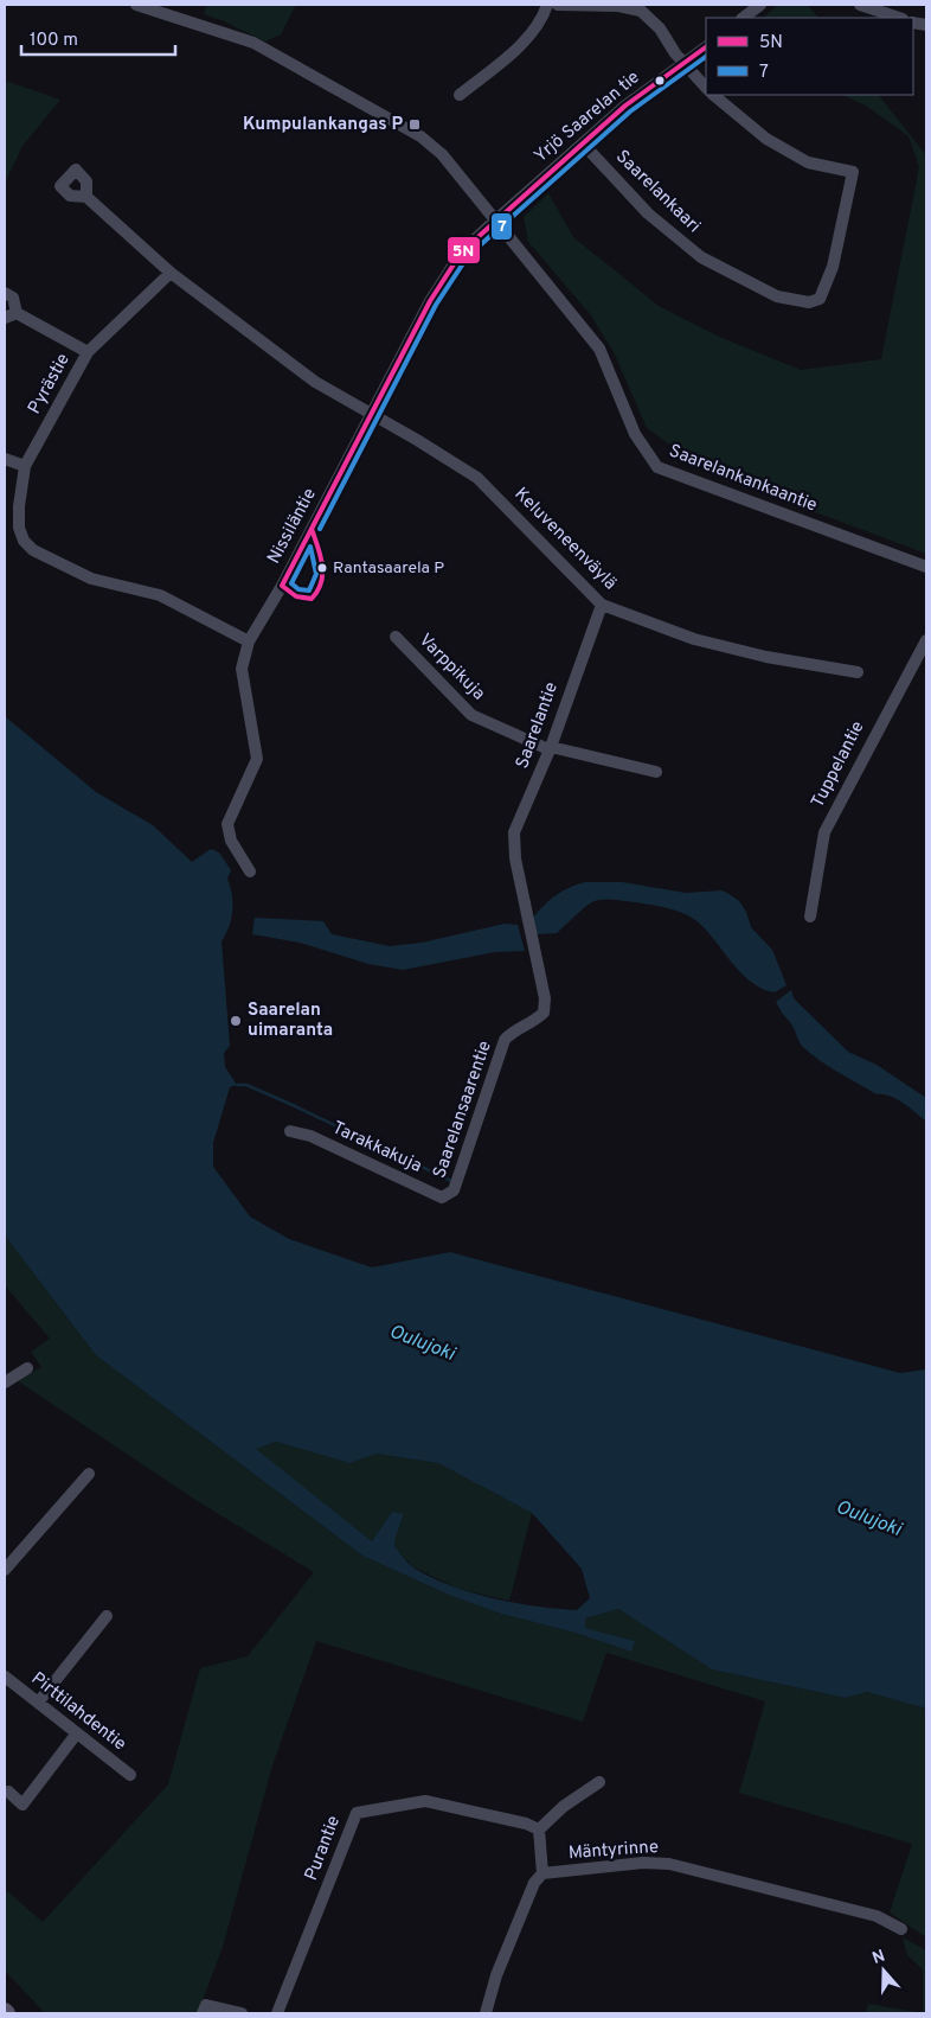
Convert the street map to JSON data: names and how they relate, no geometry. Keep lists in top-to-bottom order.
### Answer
{
  "streets": {
    "street": [
      "Yrjö Saarelan tie",
      "Saarelankaari",
      "Pyrästie",
      "Saarelankankaantie",
      "Nissiläntie",
      "Keluveneenväylä",
      "Varppikuja",
      "Saarelantie",
      "Tuppelantie",
      "Saarelansaarentie",
      "Tarakkakuja",
      "Pirttilahdentie",
      "Purantie",
      "Mäntyrinne"
    ]
  },
  "crossings": [
    ["Yrjö Saarelan tie", "Saarelankaari"],
    ["Yrjö Saarelan tie", "Saarelankankaantie"],
    ["Yrjö Saarelan tie", "Nissiläntie"],
    ["Pyrästie", "Nissiläntie"],
    ["Saarelankankaantie", "Nissiläntie"],
    ["Nissiläntie", "Keluveneenväylä"],
    ["Keluveneenväylä", "Saarelantie"],
    ["Varppikuja", "Saarelantie"],
    ["Saarelantie", "Saarelansaarentie"],
    ["Saarelansaarentie", "Tarakkakuja"]
  ],
  "water": ["Oulujoki"],
  "places": {
    "transit": ["Kumpulankangas P"],
    "other": ["Rantasaarela P", "Saarelan uimaranta"]
  },
  "lines": ["transit line 5N", "transit line 7"],
  "legend": ["5N", "7"],
  "scale_bar": "100 m",
  "north": "top"
}
